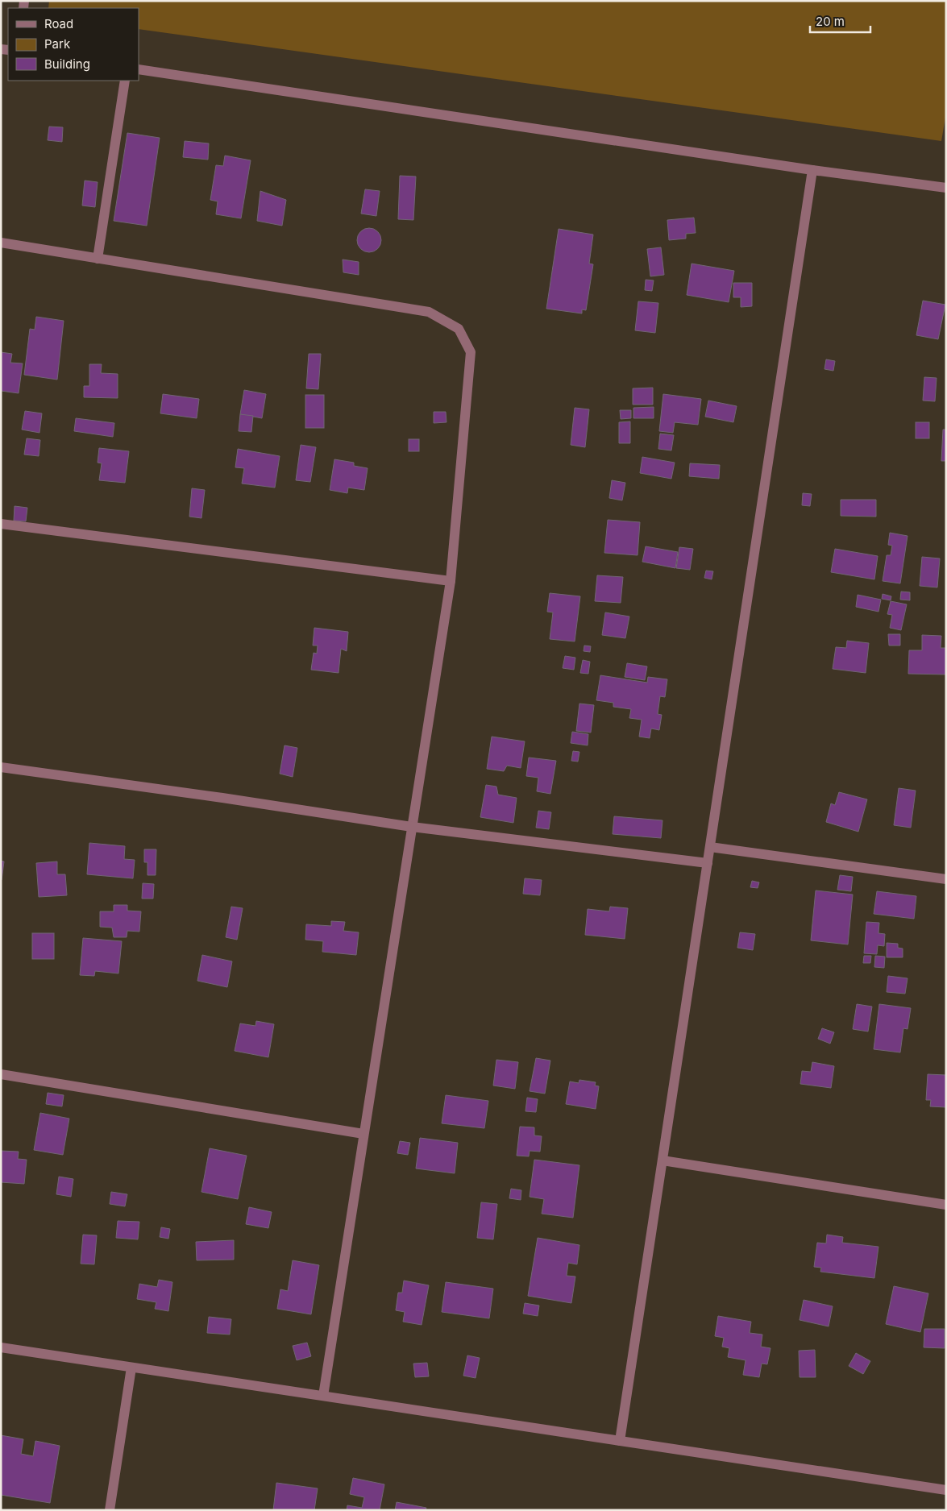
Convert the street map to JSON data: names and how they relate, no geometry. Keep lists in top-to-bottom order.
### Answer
{
  "legend": ["Road", "Park", "Building"],
  "scale_bar": "20 m"
}
